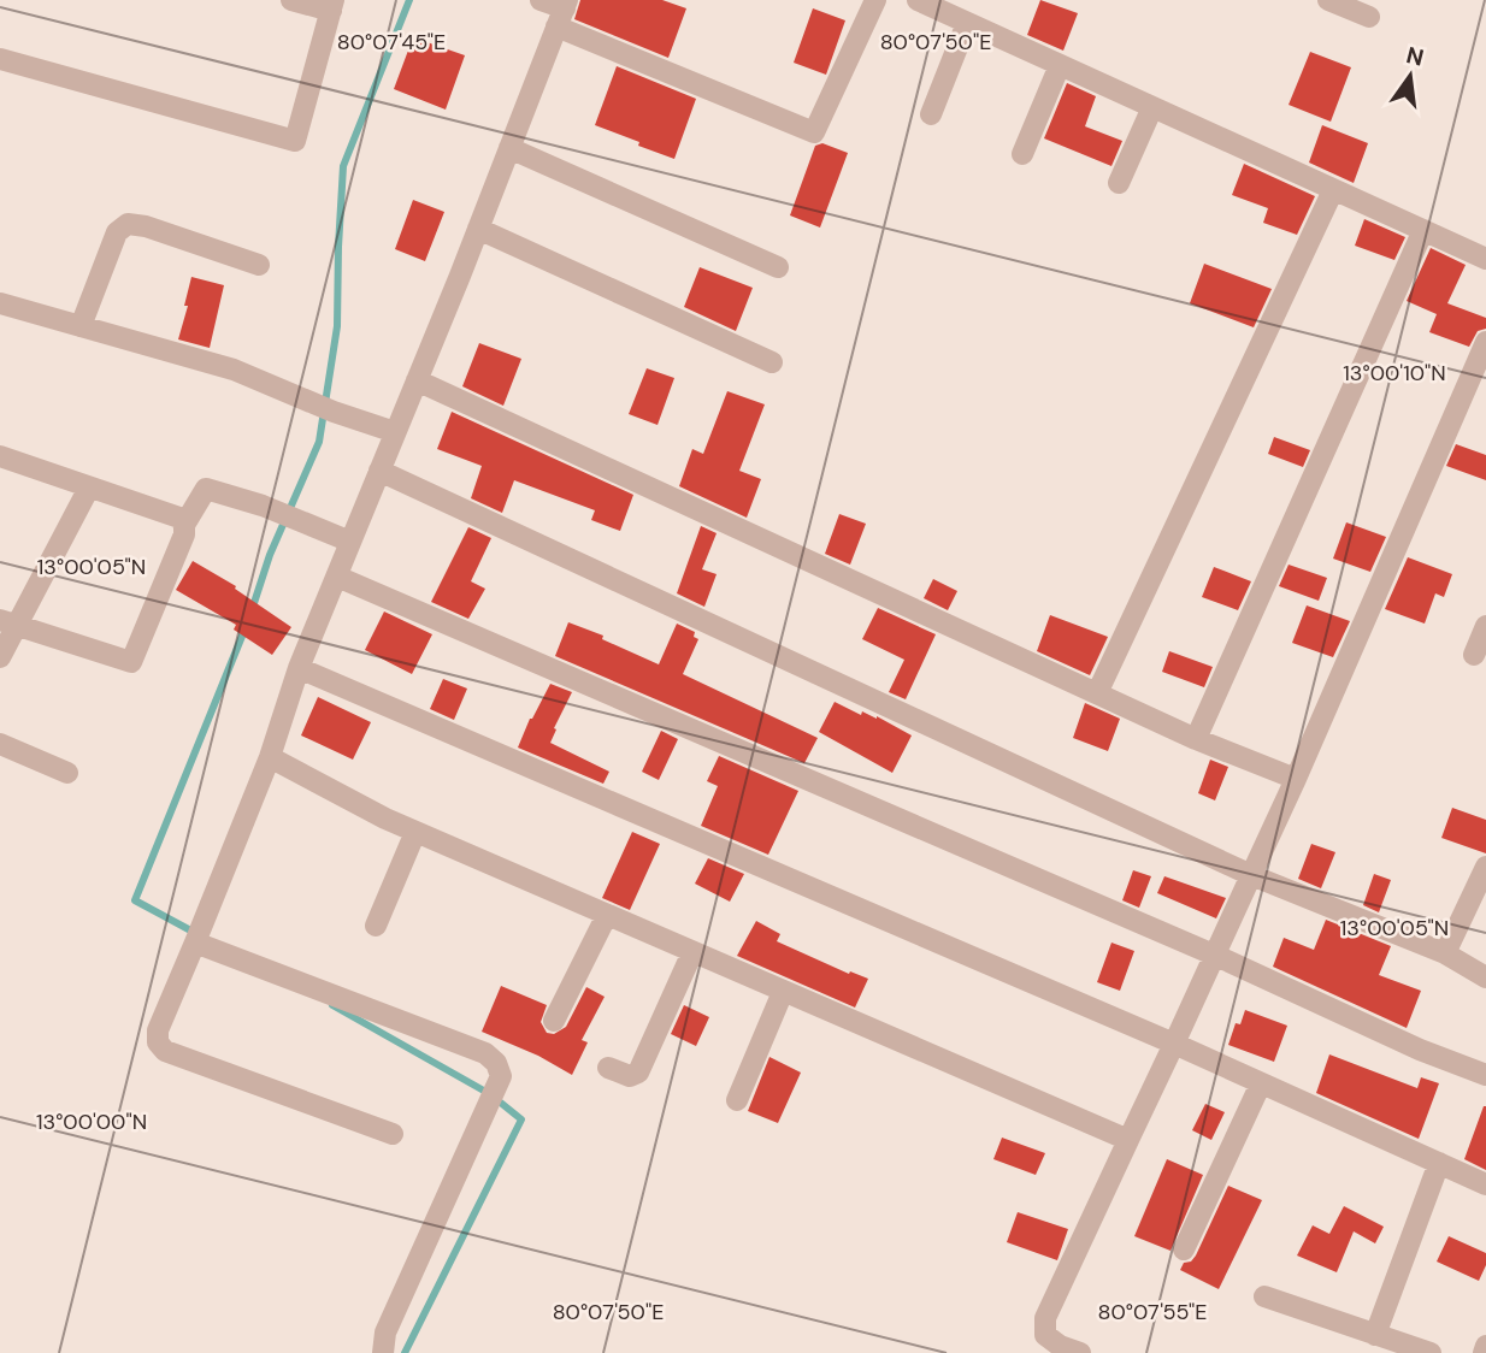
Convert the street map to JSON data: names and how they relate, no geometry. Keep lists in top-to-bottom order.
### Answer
{
  "north": "top",
  "coordinates": [
    "80°07'45\"E",
    "80°07'50\"E",
    "13°00'10\"N",
    "13°00'05\"N",
    "13°00'00\"N",
    "80°07'55\"E"
  ]
}
